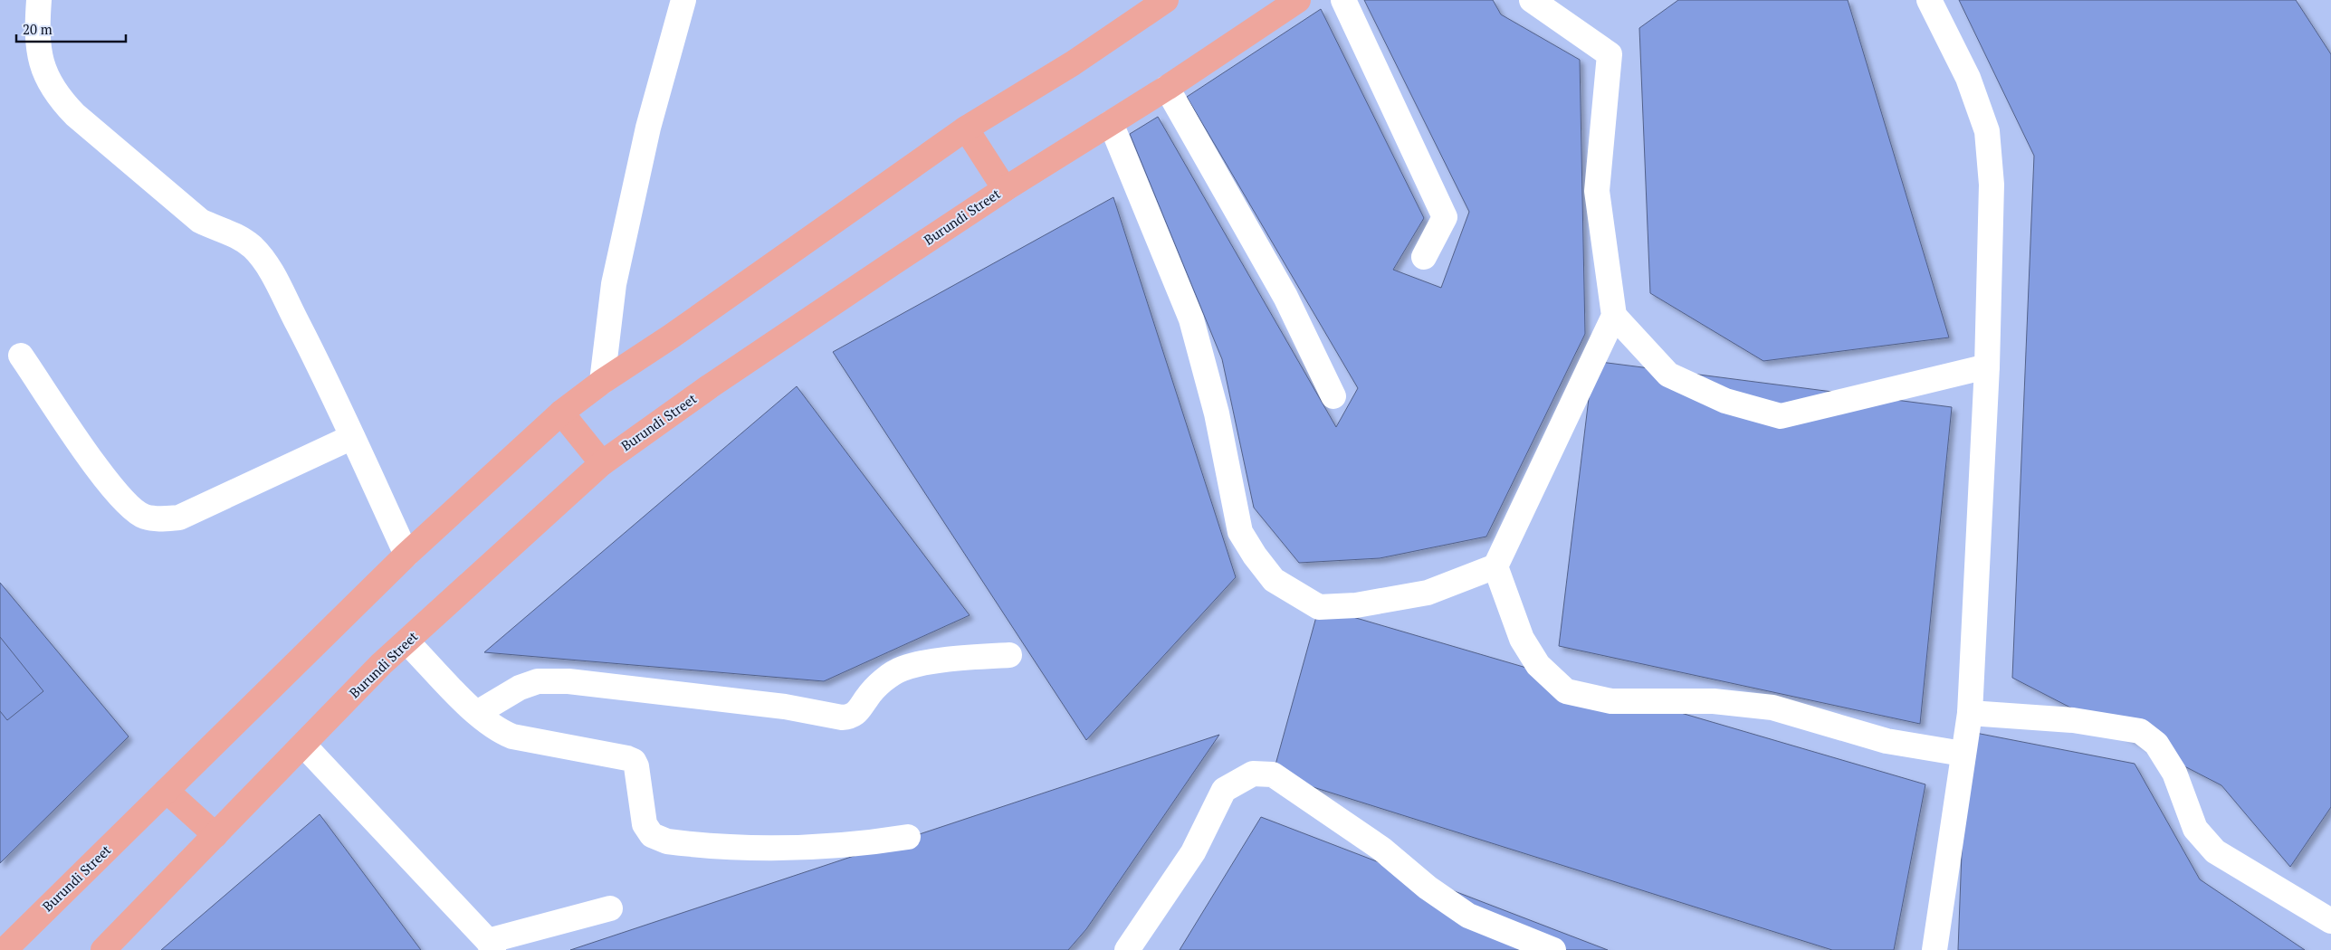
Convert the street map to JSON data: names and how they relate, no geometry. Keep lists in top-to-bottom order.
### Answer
{
  "streets": {
    "main road": ["Burundi Street"]
  },
  "scale_bar": "20 m"
}
